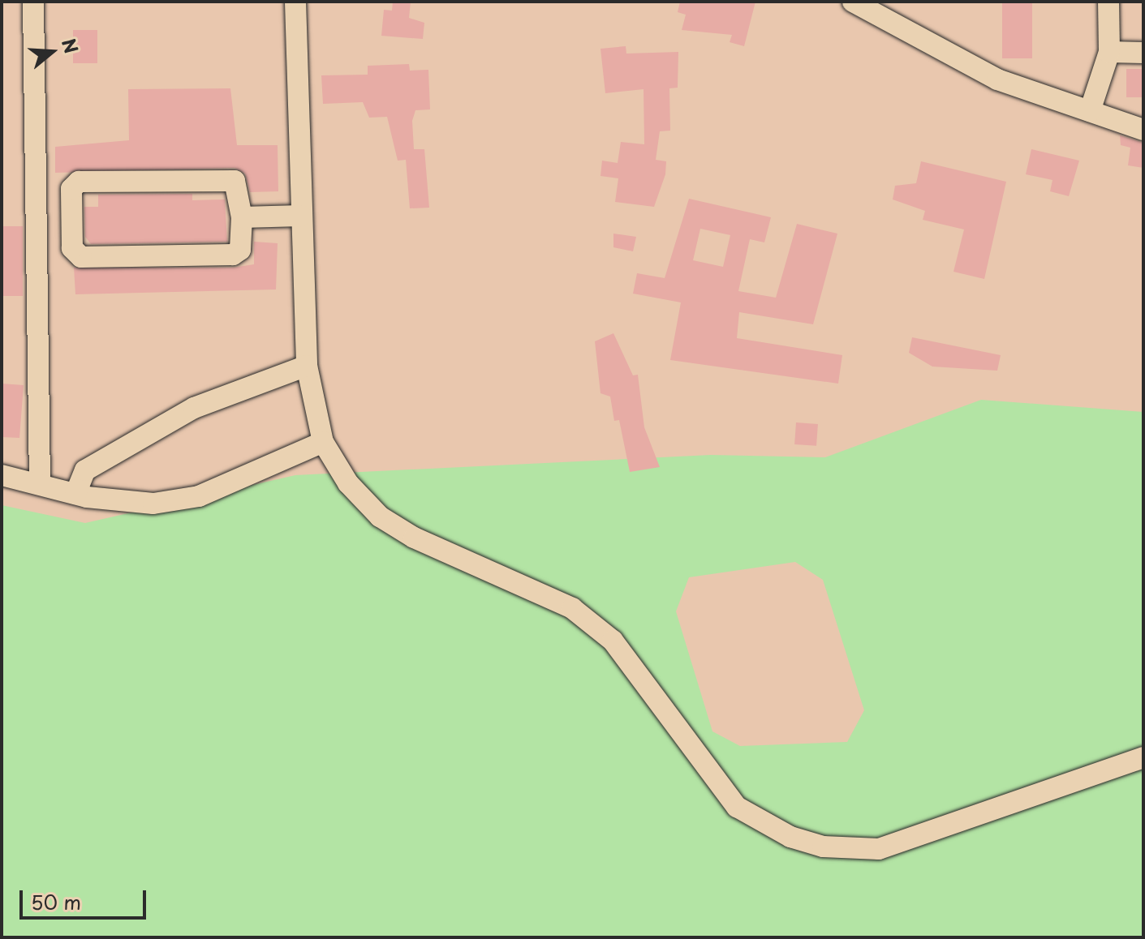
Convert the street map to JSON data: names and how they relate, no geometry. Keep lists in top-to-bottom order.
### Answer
{
  "scale_bar": "50 m",
  "north": "right"
}
